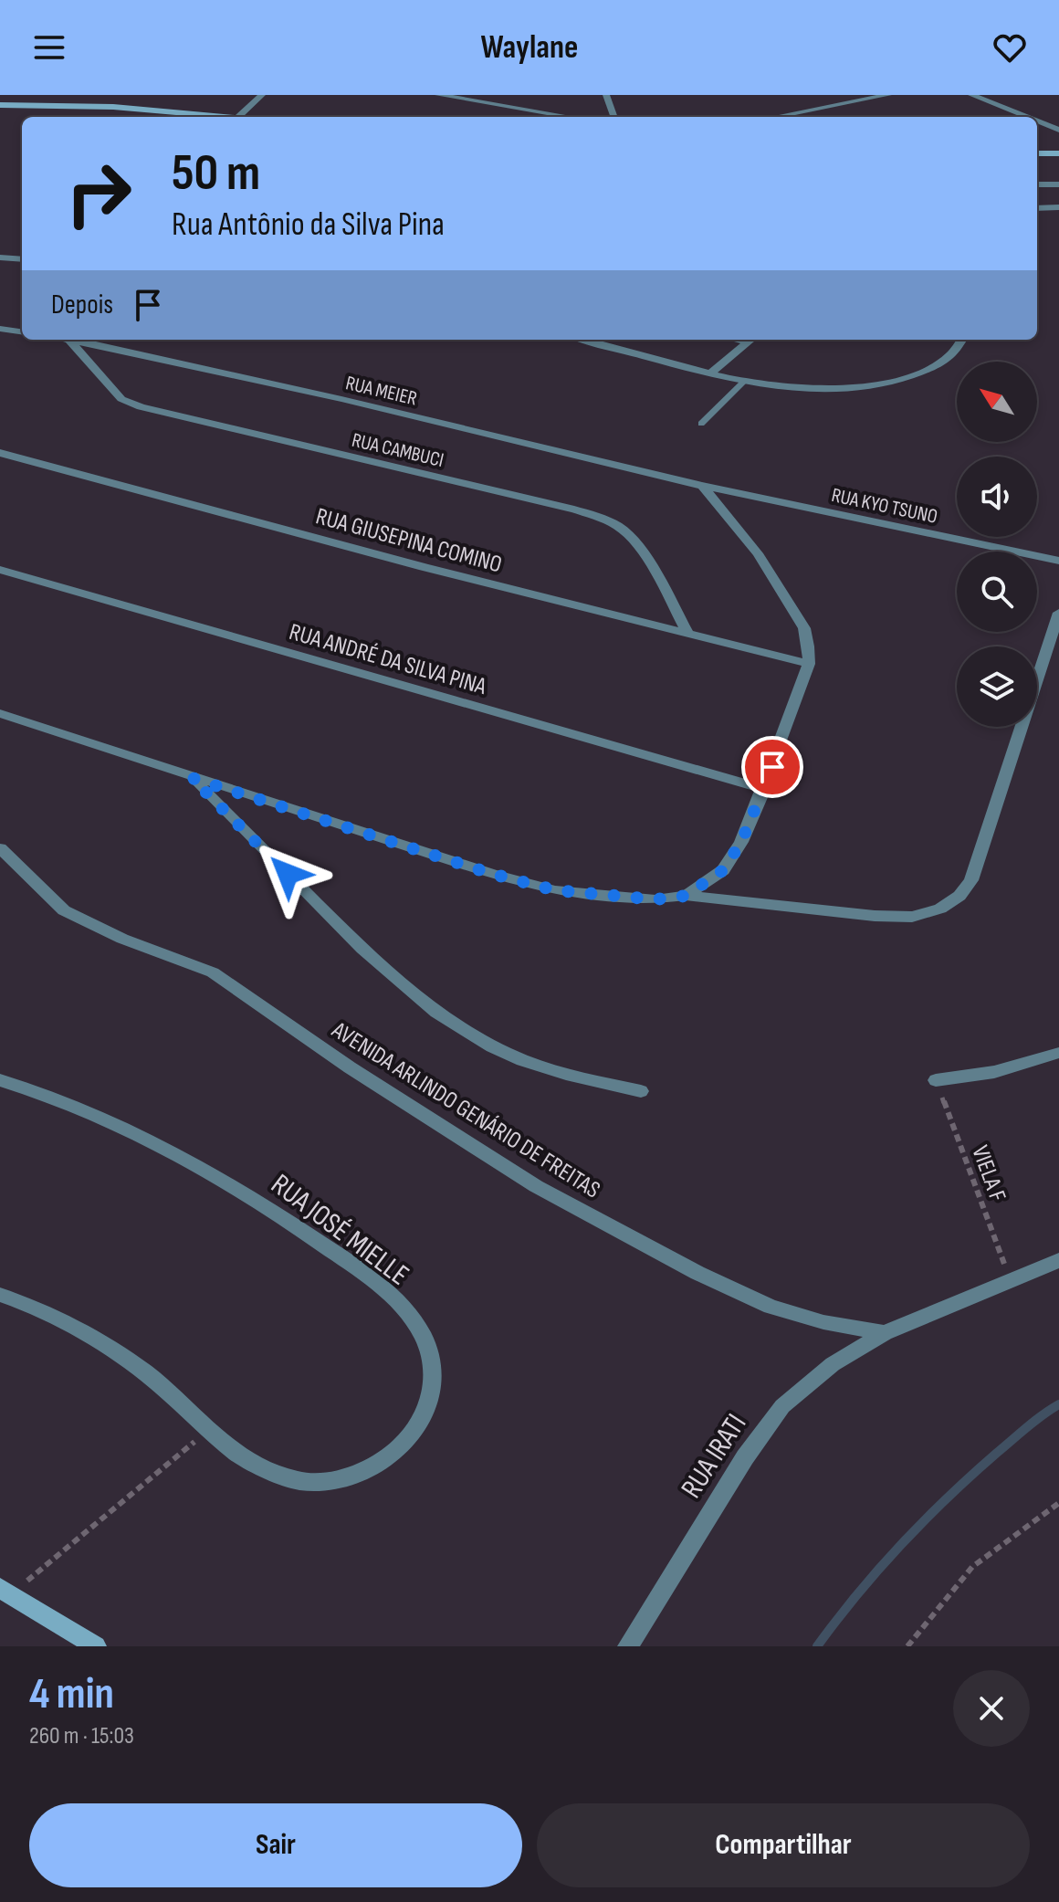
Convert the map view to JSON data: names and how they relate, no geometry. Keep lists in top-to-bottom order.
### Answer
{
  "streets": {
    "street": [
      "RUA MEIER",
      "RUA CAMBUCI",
      "RUA KYO TSUNO",
      "RUA GIUSEPINA COMINO",
      "RUA ANDRÉ DA SILVA PINA",
      "AVENIDA ARLINDO GENÁRIO DE FREITAS",
      "RUA JOSÉ MIELLE",
      "RUA IRATI"
    ],
    "path": ["VIELA F"]
  },
  "crossings": [
    ["RUA MEIER", "RUA KYO TSUNO"],
    ["RUA CAMBUCI", "RUA GIUSEPINA COMINO"],
    ["AVENIDA ARLINDO GENÁRIO DE FREITAS", "RUA IRATI"]
  ],
  "north": "top left",
  "page": {
    "header": "Waylane",
    "turn": ["50 m", "Rua Antônio da Silva Pina"],
    "then": "Depois",
    "heading": ["4 min", "260 m · 15:03"],
    "buttons": ["Sair", "Compartilhar"]
  }
}
